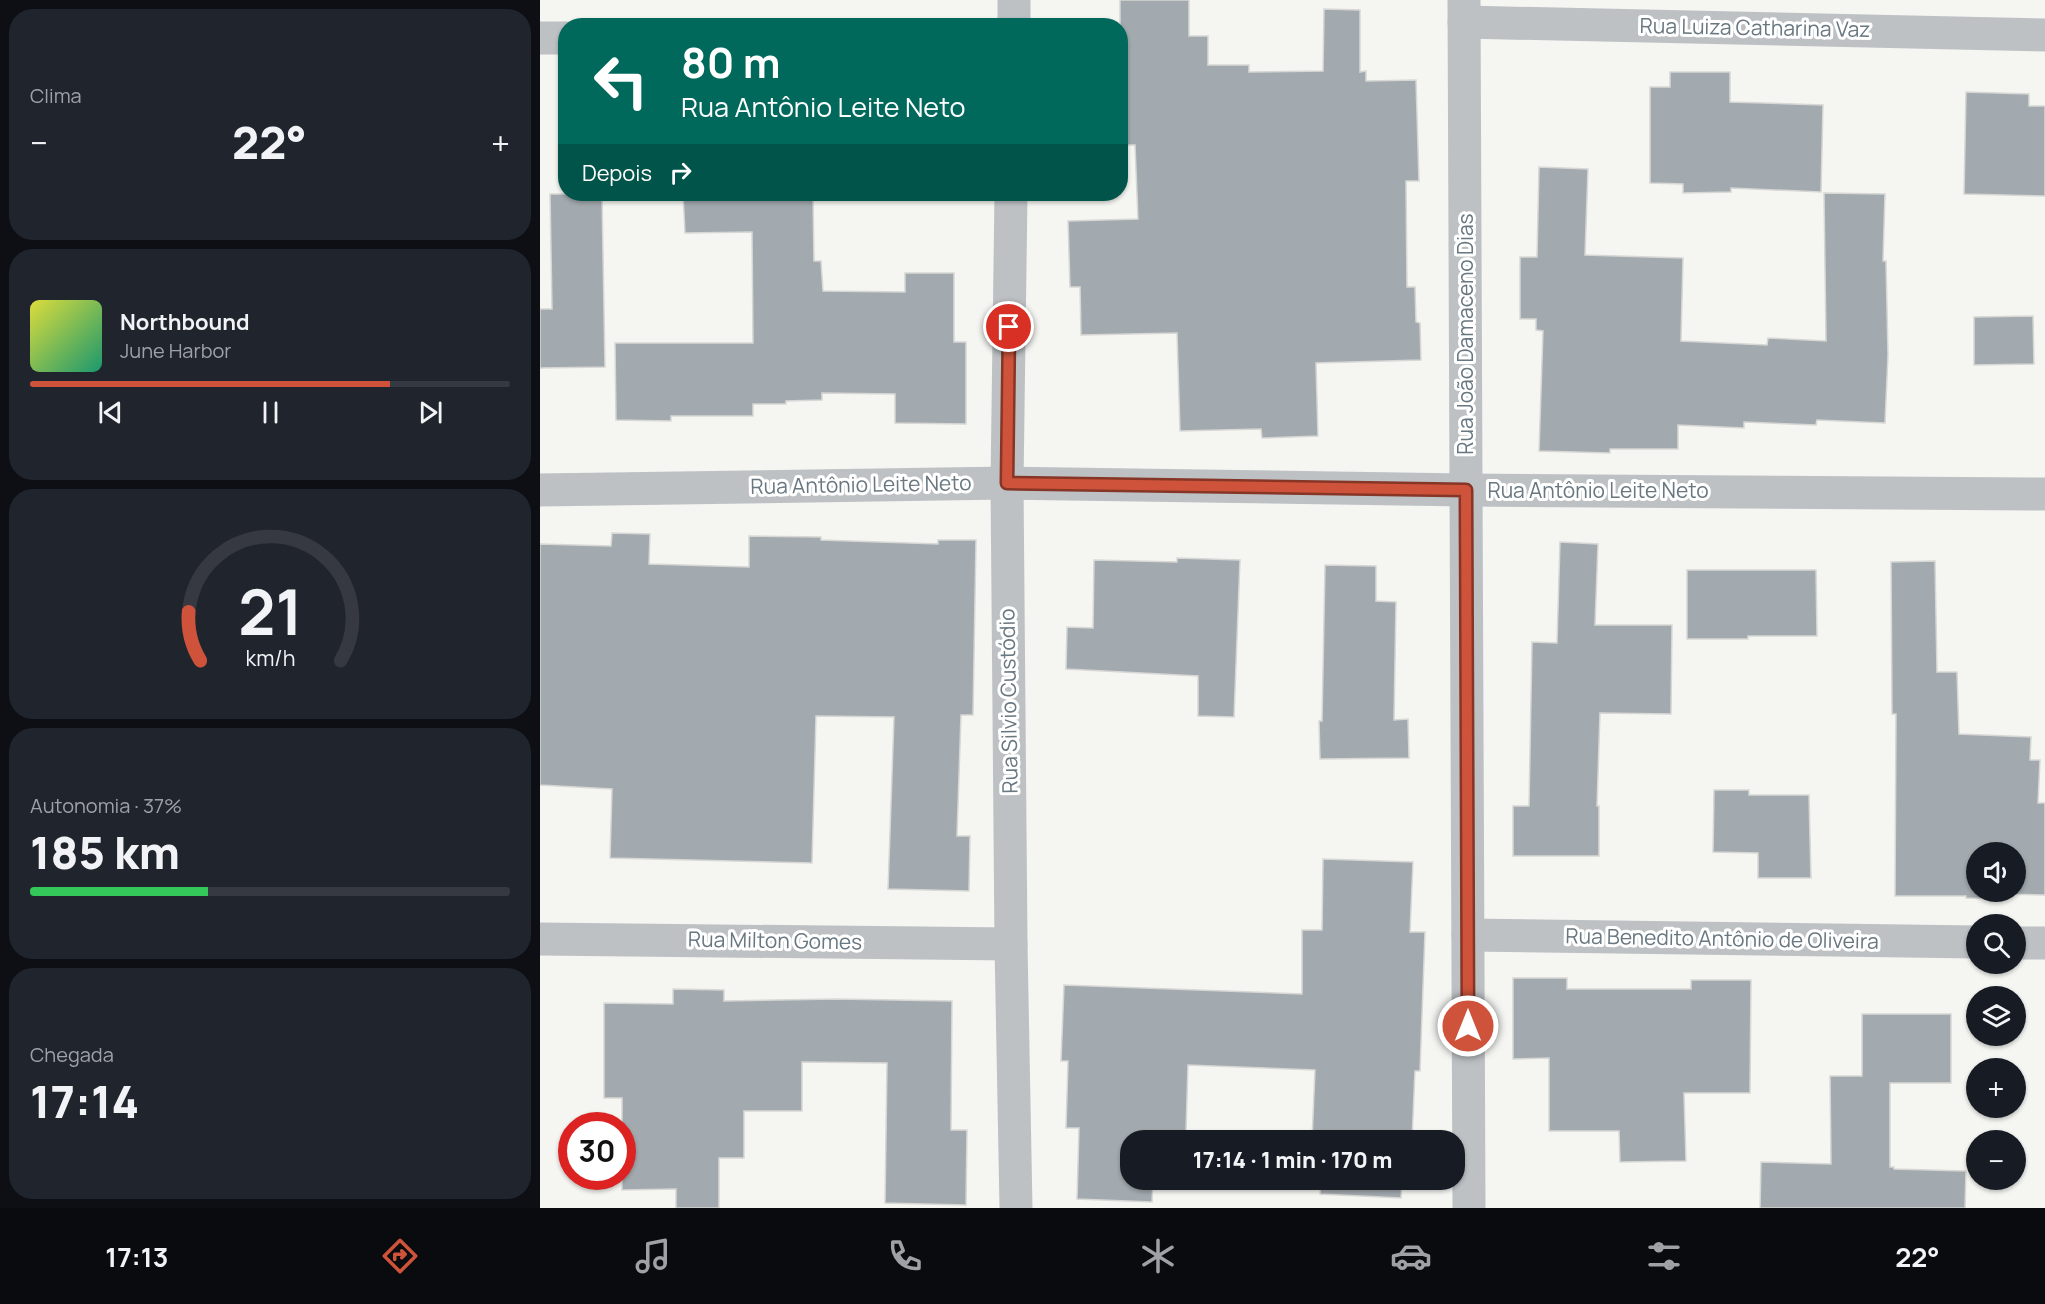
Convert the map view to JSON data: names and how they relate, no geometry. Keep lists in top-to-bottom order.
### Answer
{
  "streets": {
    "street": [
      "Rua Luiza Catharina Vaz",
      "Rua João Damaceno Dias",
      "Rua Antônio Leite Neto",
      "Rua Silvio Custódio",
      "Rua Benedito Antônio de Oliveira",
      "Rua Milton Gomes"
    ]
  },
  "crossings": [
    ["Rua Luiza Catharina Vaz", "Rua João Damaceno Dias"],
    ["Rua João Damaceno Dias", "Rua Antônio Leite Neto"],
    ["Rua João Damaceno Dias", "Rua Benedito Antônio de Oliveira"],
    ["Rua Antônio Leite Neto", "Rua Silvio Custódio"],
    ["Rua Silvio Custódio", "Rua Milton Gomes"]
  ],
  "page": {
    "tile": [
      "Clima",
      ["Autonomia · 37%", "185 km"],
      ["Chegada", "17:14"]
    ],
    "turn": ["80 m", "Rua Antônio Leite Neto"],
    "heat": ["−", "22°", "+"],
    "then": "Depois",
    "song": ["Northbound", "June Harbor"],
    "map_buttons": ["+", "−"],
    "limit": "30",
    "trip": "17:14 · 1 min · 170 m",
    "tabs": ["17:13", "22°"],
    "gauge": ["21", "km/h"]
  }
}
